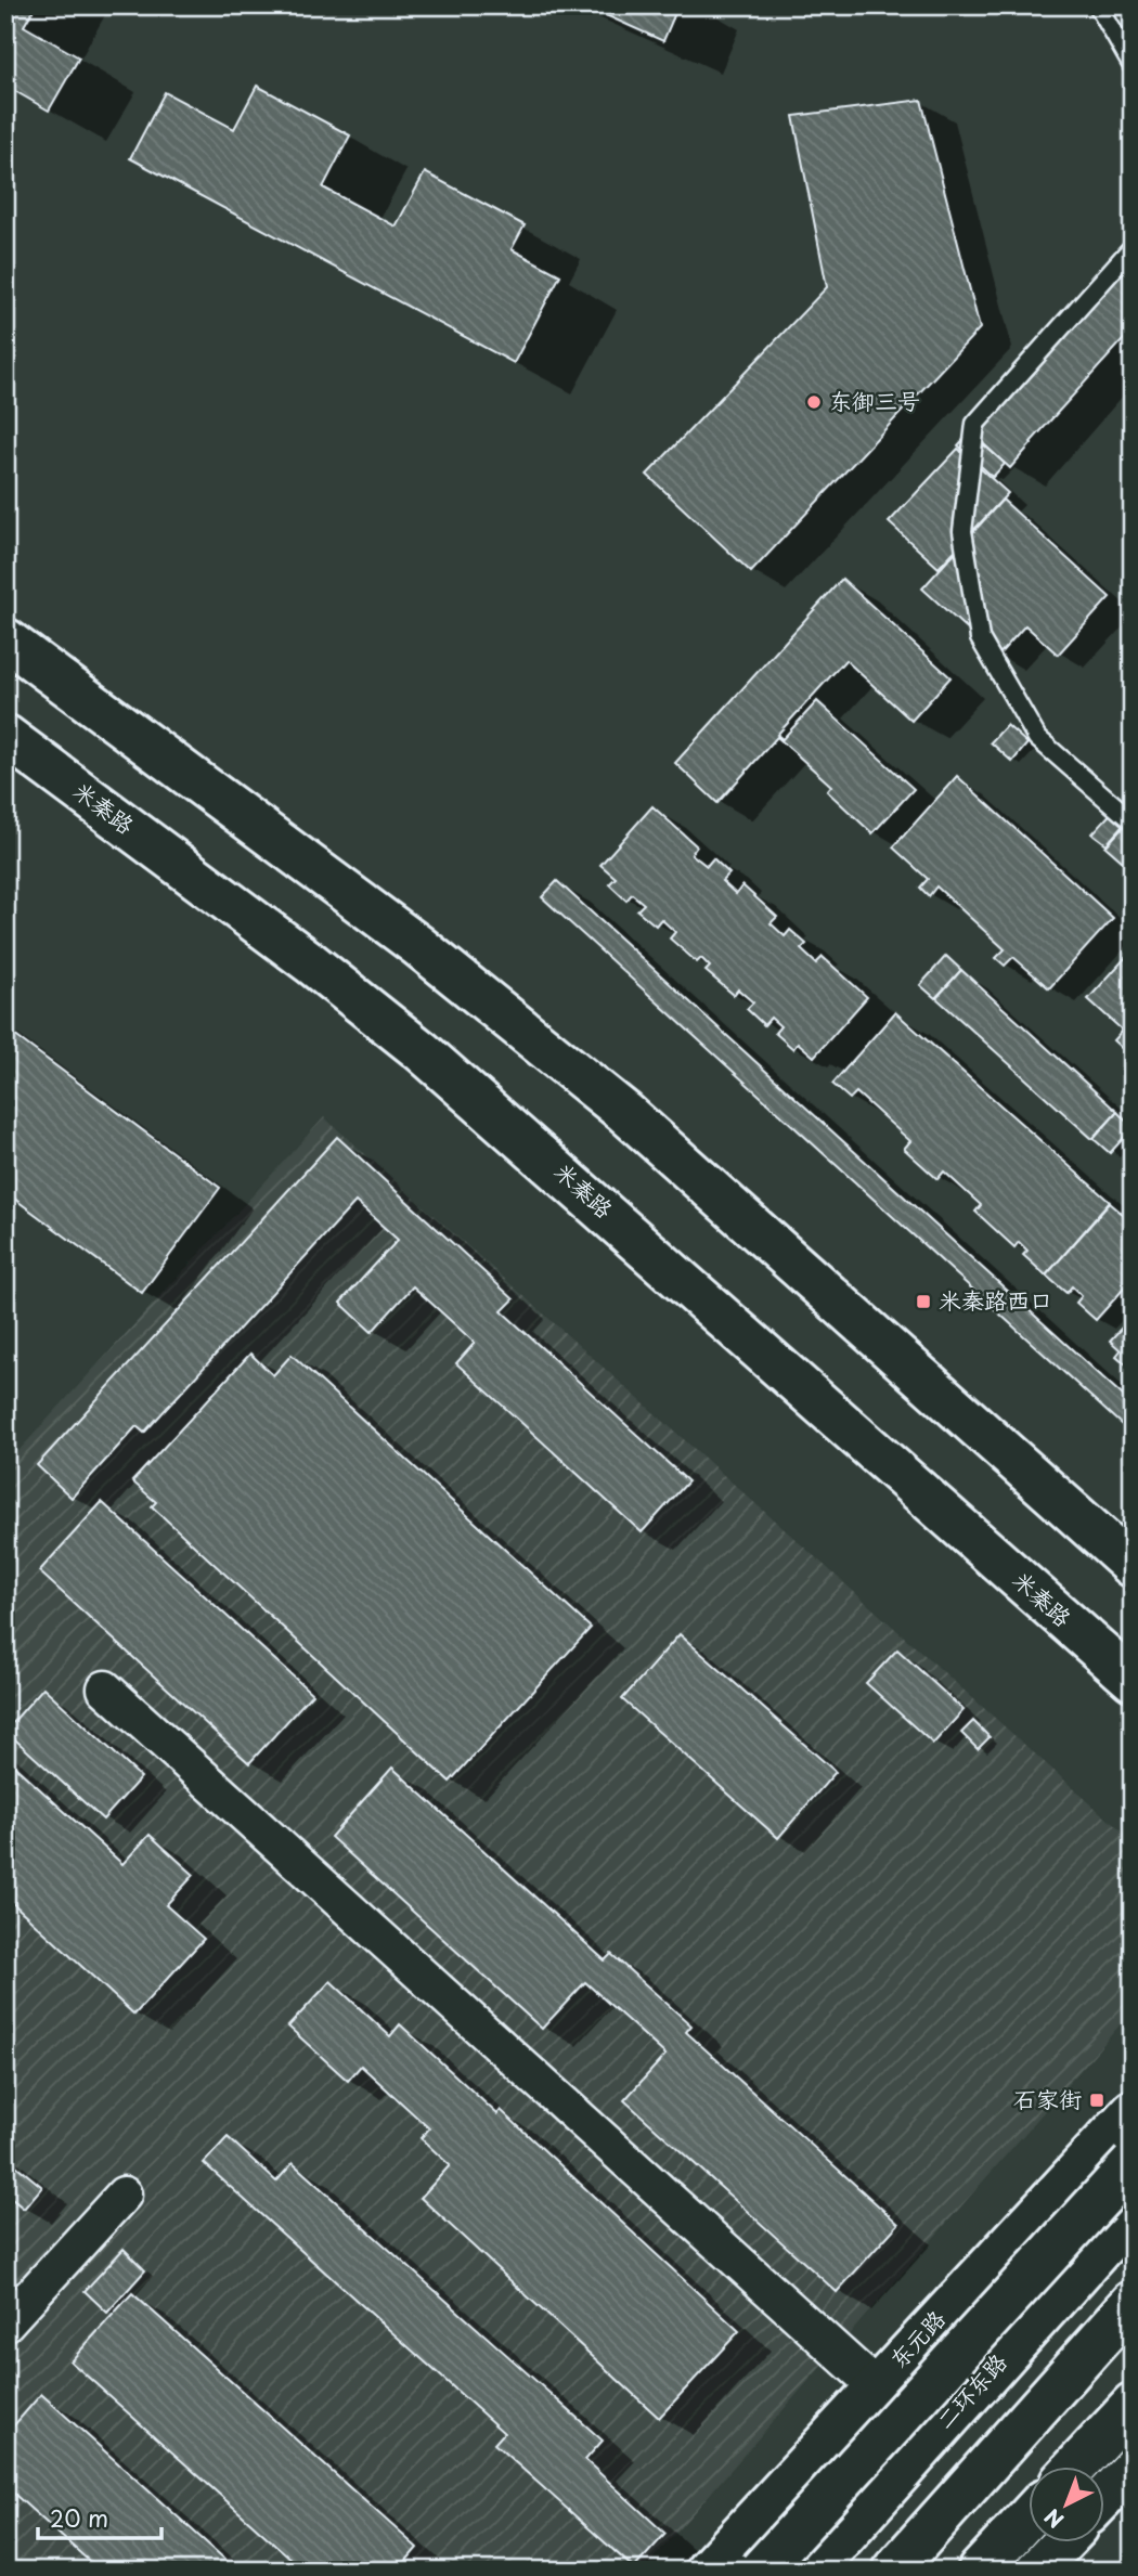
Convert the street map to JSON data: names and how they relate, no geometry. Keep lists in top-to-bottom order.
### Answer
{
  "streets": {
    "main road": ["米秦路", "东元路", "二环东路"]
  },
  "places": {
    "other": ["东御三号"],
    "transit": ["米秦路西口", "石家街"]
  },
  "scale_bar": "20 m",
  "north": "bottom left"
}
